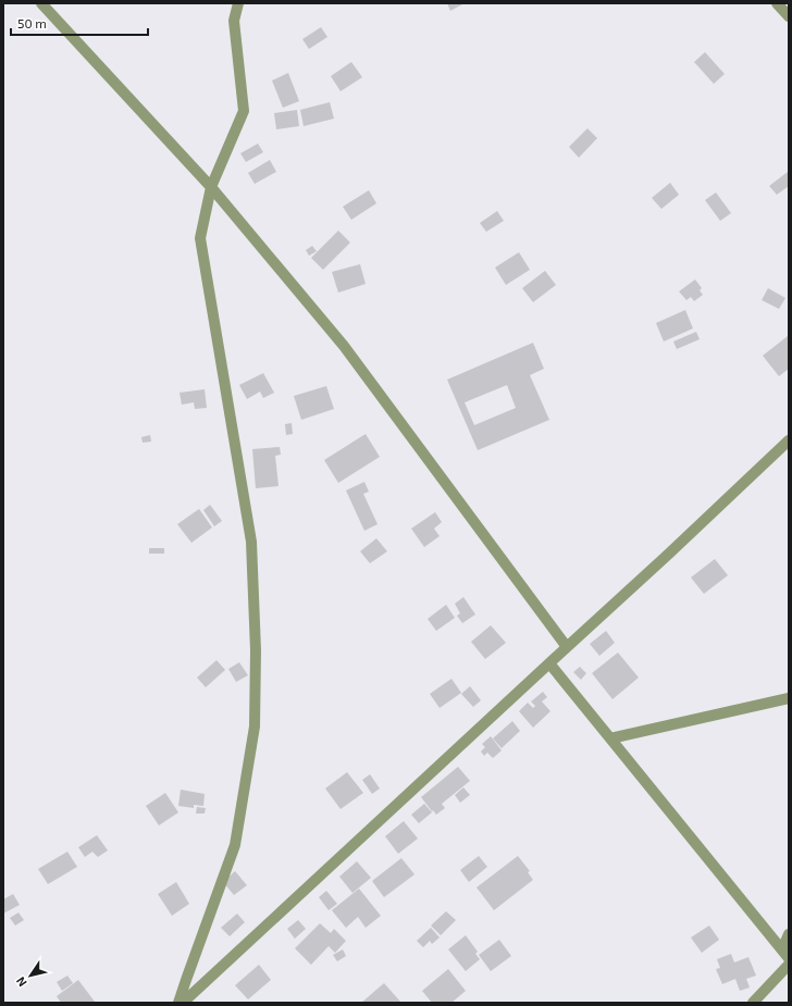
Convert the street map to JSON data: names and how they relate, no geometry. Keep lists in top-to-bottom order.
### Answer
{
  "scale_bar": "50 m",
  "north": "bottom left"
}
